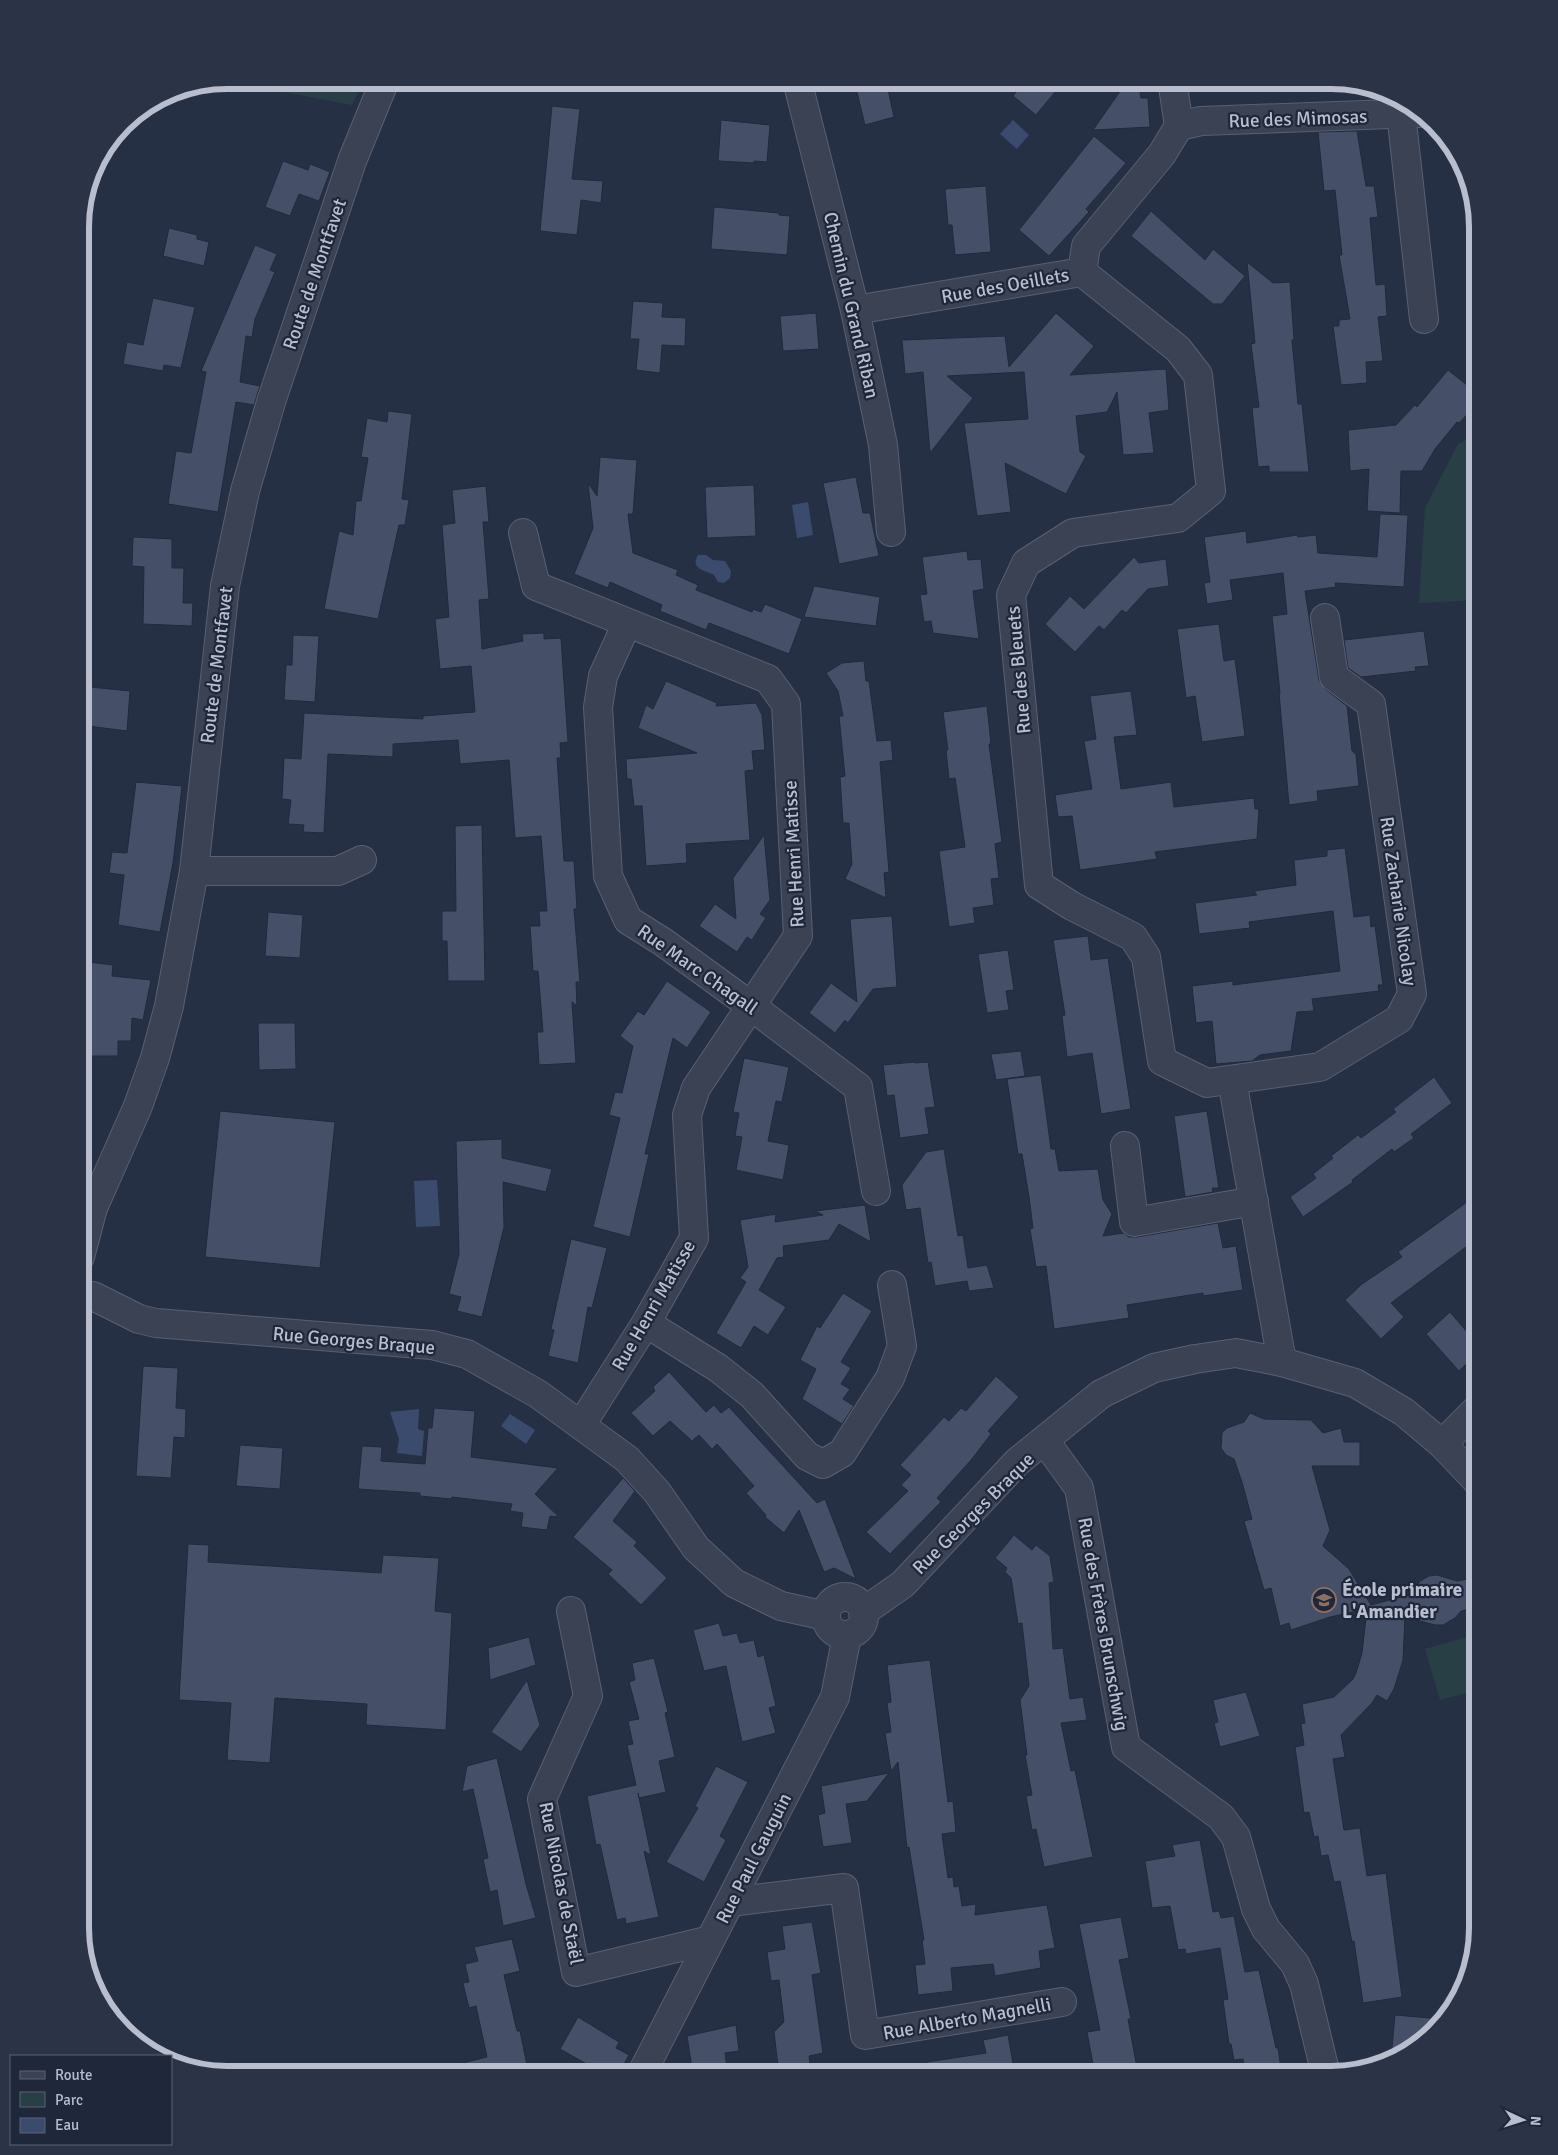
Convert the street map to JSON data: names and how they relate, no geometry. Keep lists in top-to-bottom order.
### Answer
{
  "streets": {
    "street": [
      "Rue des Mimosas",
      "Route de Montfavet",
      "Rue des Oeillets",
      "Chemin du Grand Riban",
      "Rue des Bleuets",
      "Rue Henri Matisse",
      "Rue Zacharie Nicolay",
      "Rue Marc Chagall",
      "Rue Georges Braque",
      "Rue des Frères Brunschwig",
      "Rue Paul Gauguin",
      "Rue Nicolas de Staël",
      "Rue Alberto Magnelli"
    ]
  },
  "crossings": [
    ["Rue des Mimosas", "Rue des Oeillets"],
    ["Rue des Oeillets", "Chemin du Grand Riban"],
    ["Rue des Oeillets", "Rue des Bleuets"],
    ["Rue des Bleuets", "Rue Zacharie Nicolay"],
    ["Rue Henri Matisse", "Rue Marc Chagall"],
    ["Rue Henri Matisse", "Rue Georges Braque"],
    ["Rue Georges Braque", "Rue des Frères Brunschwig"],
    ["Rue Georges Braque", "Rue Paul Gauguin"],
    ["Rue Paul Gauguin", "Rue Nicolas de Staël"],
    ["Rue Paul Gauguin", "Rue Alberto Magnelli"]
  ],
  "places": {
    "school or university": ["École primaire L'Amandier"]
  },
  "legend": ["Route", "Parc", "Eau"],
  "north": "right"
}
